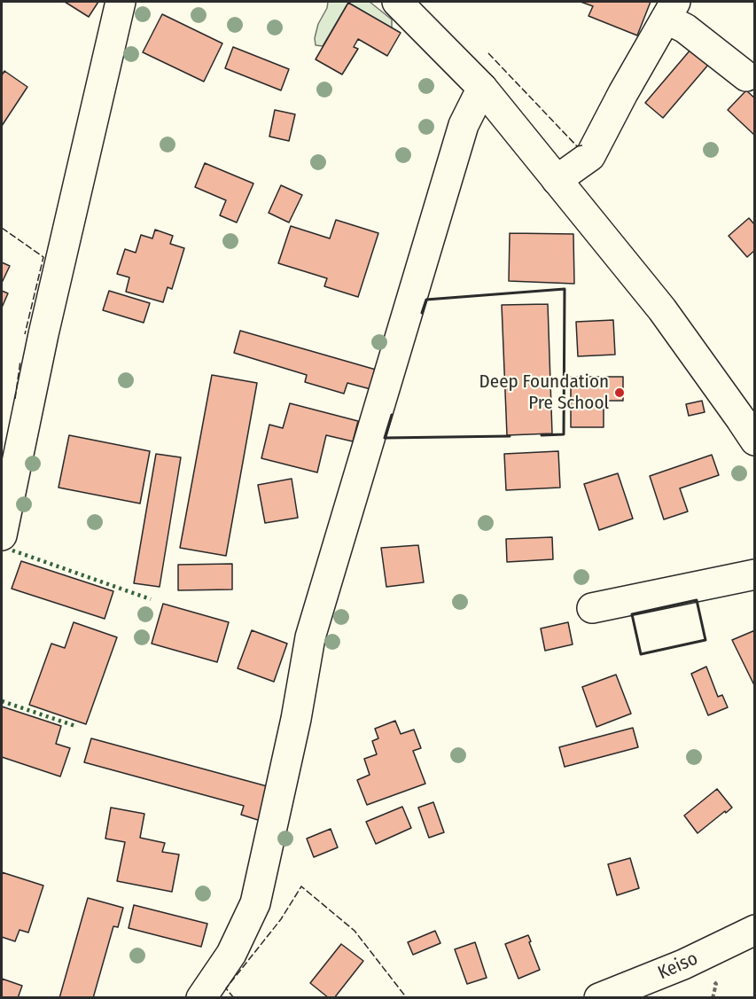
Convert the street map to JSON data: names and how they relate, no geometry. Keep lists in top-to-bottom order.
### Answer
{
  "streets": {
    "street": ["Keiso"]
  },
  "places": ["Deep Foundation Pre School"]
}
